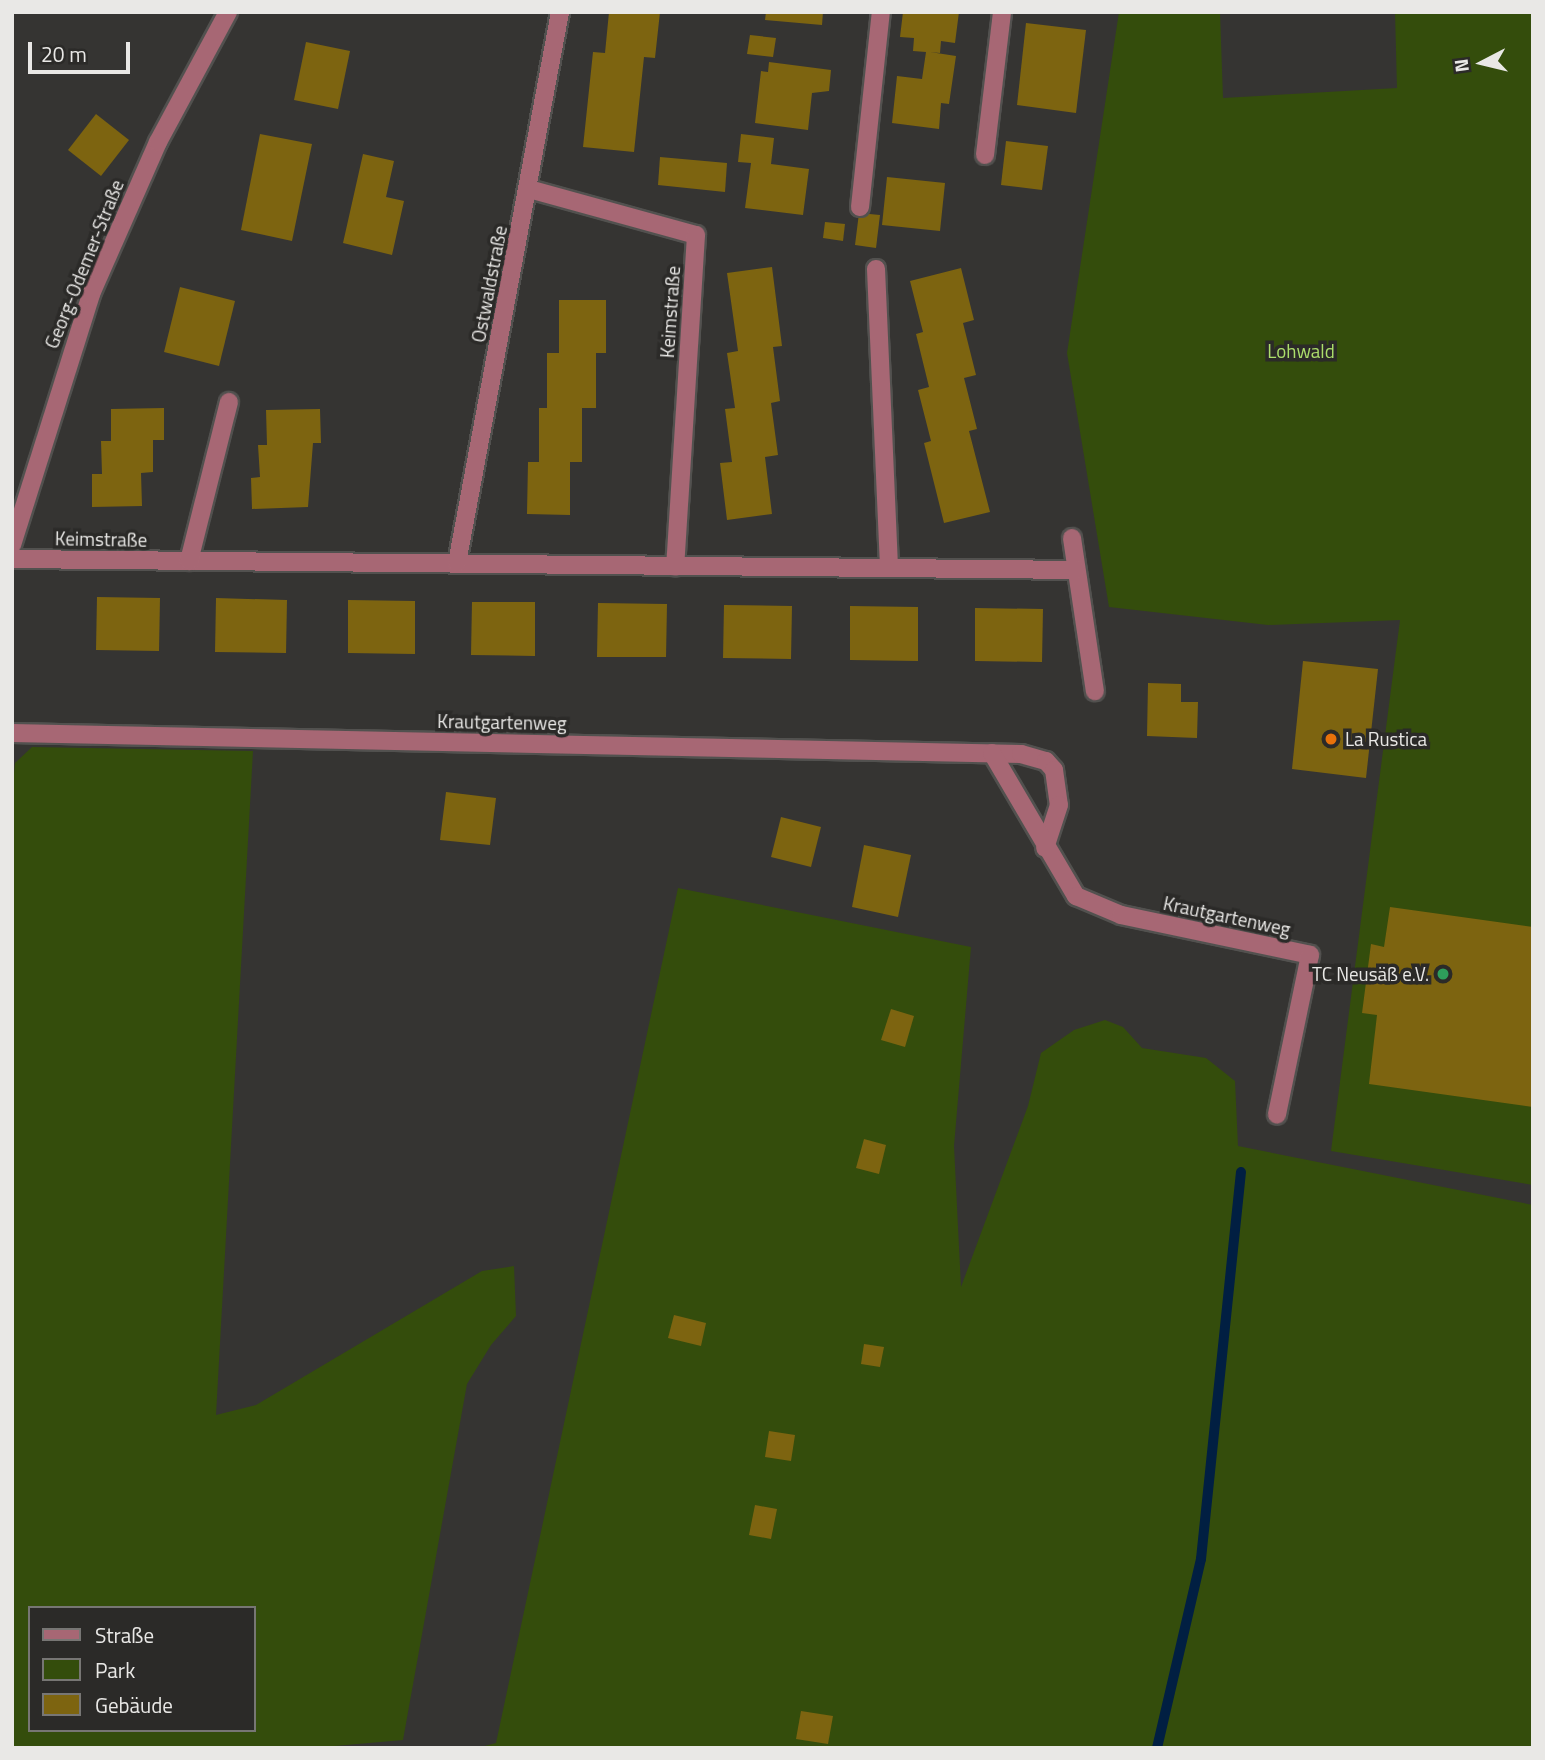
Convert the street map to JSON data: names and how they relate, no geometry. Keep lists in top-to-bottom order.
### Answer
{
  "streets": {
    "street": [
      "Georg-Odemer-Straße",
      "Ostwaldstraße",
      "Keimstraße",
      "Krautgartenweg"
    ]
  },
  "crossings": [
    ["Ostwaldstraße", "Keimstraße"]
  ],
  "parks": ["Lohwald"],
  "places": ["La Rustica", "TC Neusäß e.V."],
  "legend": ["Straße", "Park", "Gebäude"],
  "scale_bar": "20 m",
  "north": "left"
}
